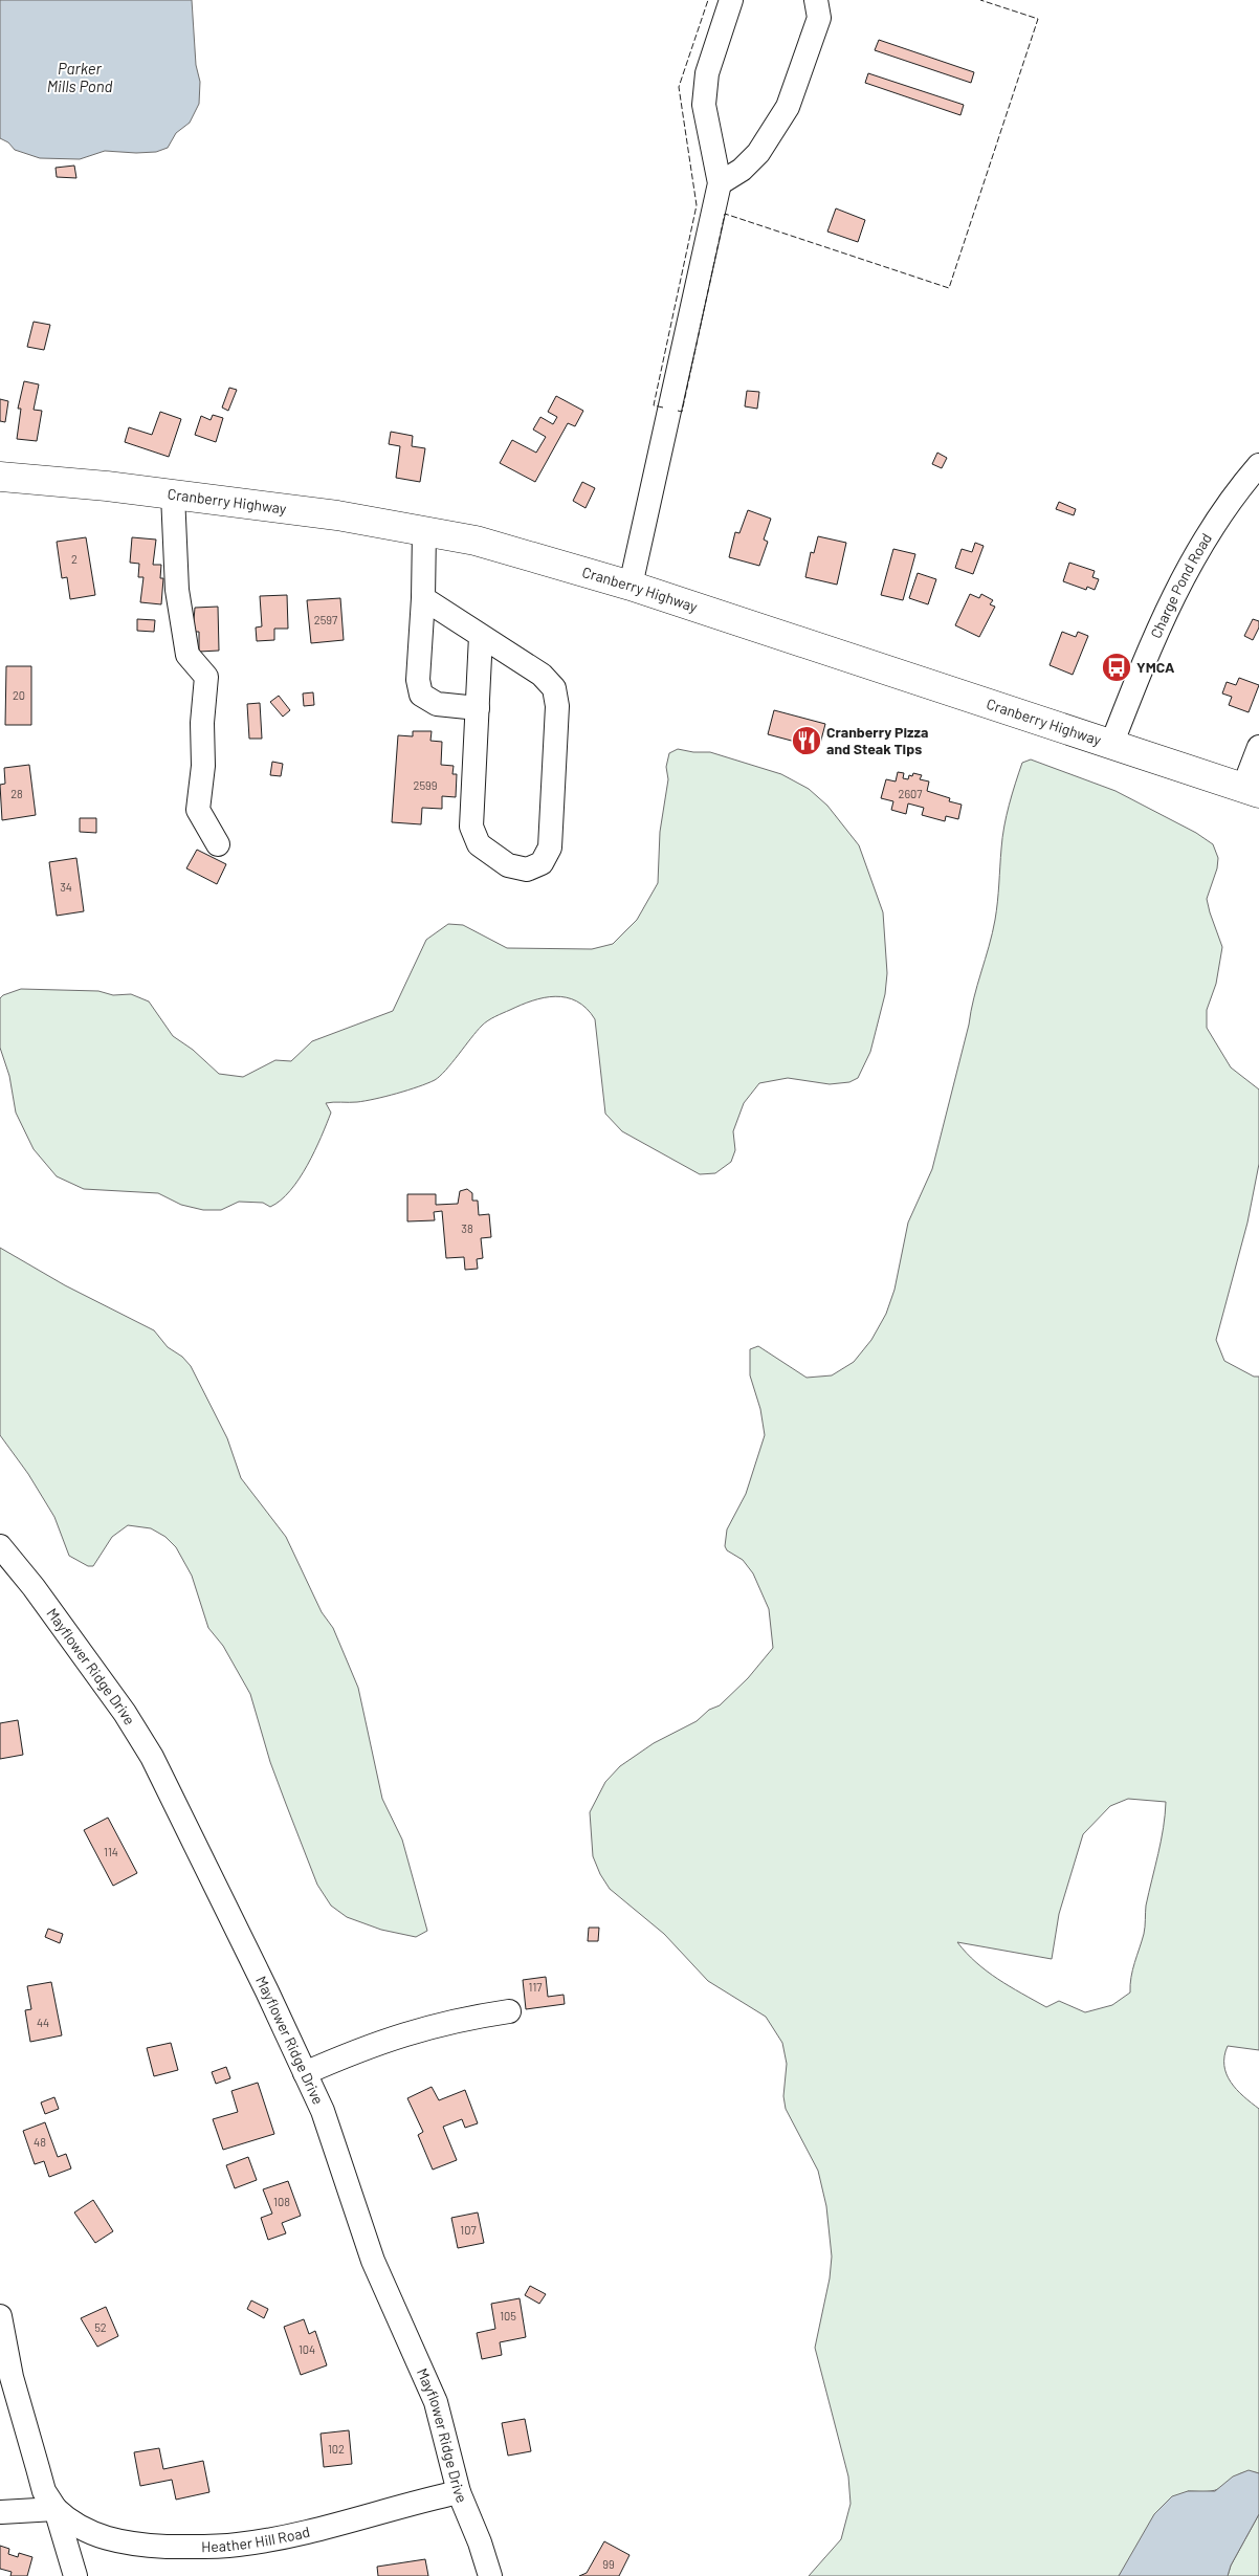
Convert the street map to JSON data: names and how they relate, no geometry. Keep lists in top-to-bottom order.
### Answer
{
  "streets": {
    "main road": ["Cranberry Highway"],
    "street": ["Charge Pond Road", "Mayflower Ridge Drive", "Heather Hill Road"]
  },
  "crossings": [
    ["Cranberry Highway", "Charge Pond Road"],
    ["Mayflower Ridge Drive", "Heather Hill Road"]
  ],
  "water": ["Parker Mills Pond"],
  "places": {
    "bus stop": ["YMCA"],
    "restaurant": ["Cranberry Pizza and Steak Tips"]
  },
  "house_numbers": [
    "2",
    "2597",
    "20",
    "2599",
    "28",
    "2607",
    "34",
    "38",
    "114",
    "117",
    "44",
    "48",
    "108",
    "107",
    "105",
    "52",
    "104",
    "102",
    "99"
  ]
}
